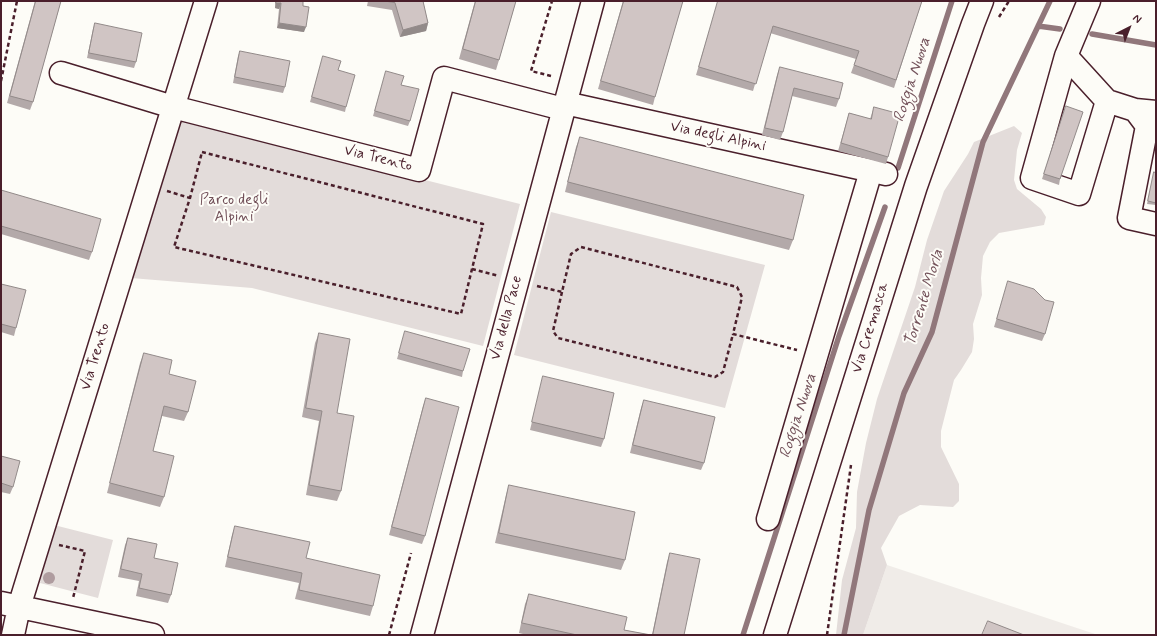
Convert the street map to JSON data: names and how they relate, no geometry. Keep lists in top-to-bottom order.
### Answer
{
  "streets": {
    "street": [
      "Via degli Alpini",
      "Via Trento",
      "Via della Pace",
      "Via Cremasca"
    ]
  },
  "crossings": [
    ["Via degli Alpini", "Via Trento"],
    ["Via degli Alpini", "Via della Pace"],
    ["Via Trento", "Via della Pace"]
  ],
  "water": ["Roggia Nuova", "Torrente Morla"],
  "parks": ["Parco degli Alpini"],
  "north": "top right"
}
